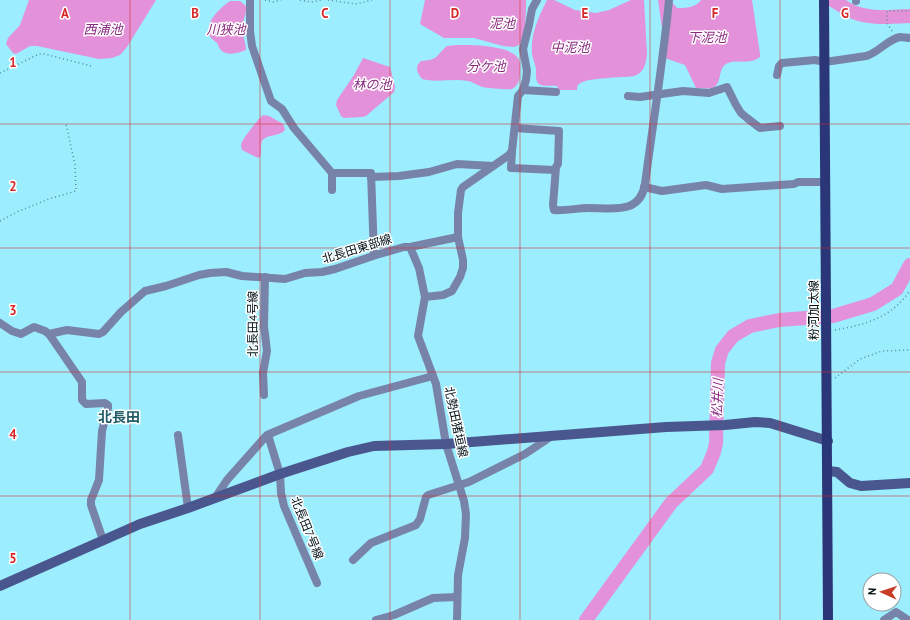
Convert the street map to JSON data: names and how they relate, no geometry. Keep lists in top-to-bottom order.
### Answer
{
  "streets": {
    "main road": ["粉河加太線"],
    "street": [
      "北長田東部線",
      "北長田4号線",
      "北勢田猪垣線",
      "北長田7号線"
    ]
  },
  "crossings": [
    ["北長田東部線", "北長田4号線"],
    ["北長田東部線", "北勢田猪垣線"]
  ],
  "districts": ["北長田"],
  "water": [
    "泥池",
    "西浦池",
    "川狭池",
    "下泥池",
    "中泥池",
    "分ケ池",
    "林の池",
    "松井川"
  ],
  "north": "left",
  "grid": {
    "columns": [
      "A",
      "B",
      "C",
      "D",
      "E",
      "F",
      "G"
    ],
    "rows": [
      "1",
      "2",
      "3",
      "4",
      "5"
    ]
  }
}
